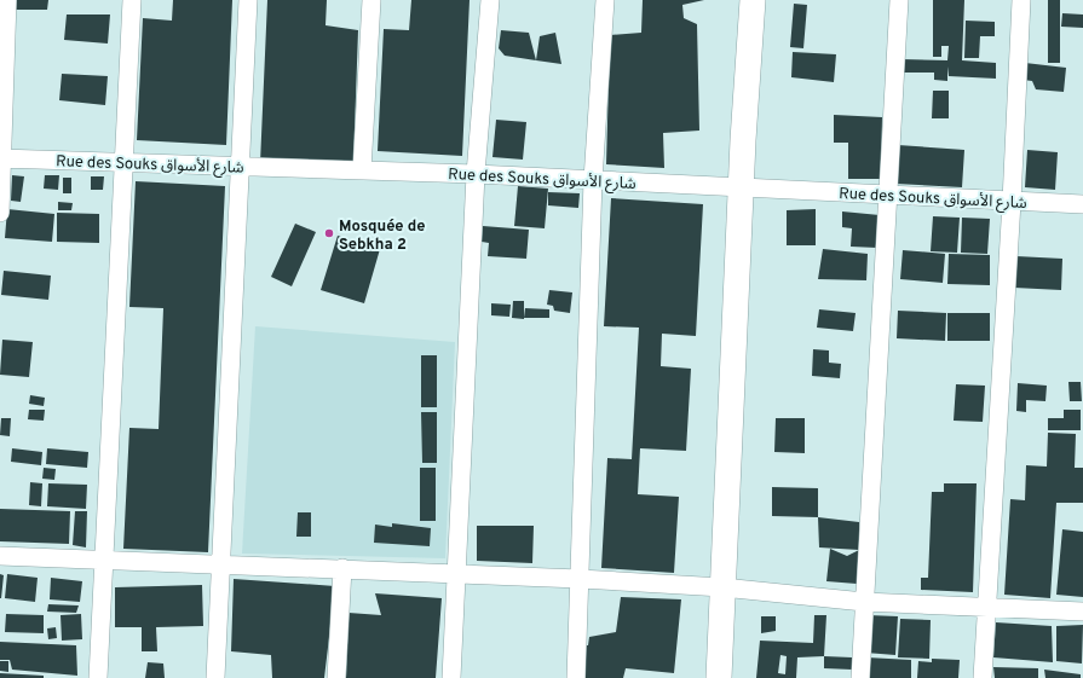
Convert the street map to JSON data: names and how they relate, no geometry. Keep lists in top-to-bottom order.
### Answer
{
  "streets": {
    "street": ["Rue des Souks شارع الأسواق"]
  },
  "places": ["Mosquée de Sebkha 2"]
}
